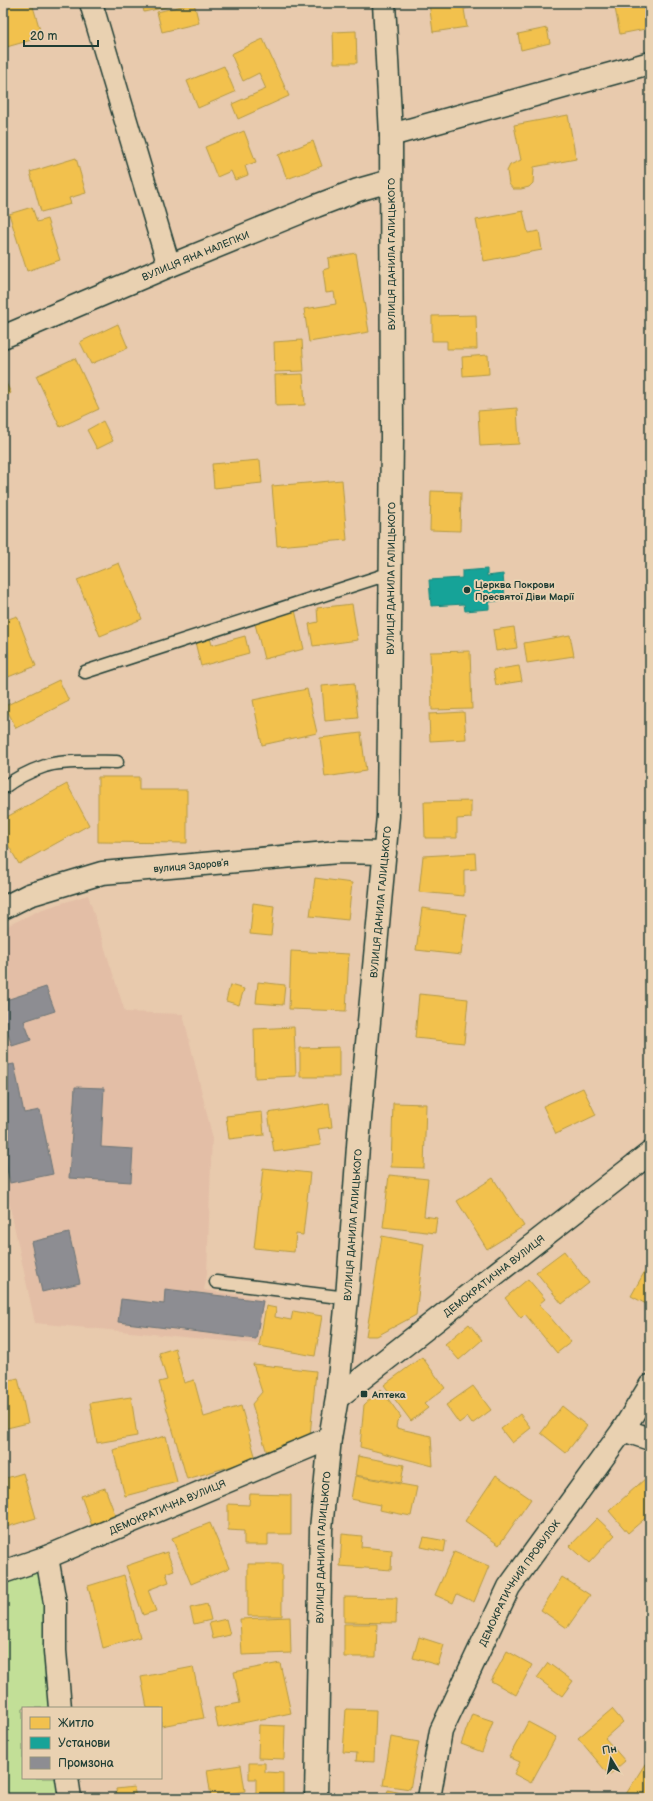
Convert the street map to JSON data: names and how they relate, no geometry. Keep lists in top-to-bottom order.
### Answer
{
  "streets": {
    "street": [
      "ВУЛИЦЯ ДАНИЛА ГАЛИЦЬКОГО",
      "ВУЛИЦЯ ЯНА НАЛЕПКИ",
      "вулиця Здоровʼя",
      "ДЕМОКРАТИЧНА ВУЛИЦЯ",
      "ДЕМОКРАТИЧНИЙ ПРОВУЛОК"
    ]
  },
  "crossings": [
    ["ВУЛИЦЯ ДАНИЛА ГАЛИЦЬКОГО", "ВУЛИЦЯ ЯНА НАЛЕПКИ"],
    ["ВУЛИЦЯ ДАНИЛА ГАЛИЦЬКОГО", "вулиця Здоровʼя"],
    ["ВУЛИЦЯ ДАНИЛА ГАЛИЦЬКОГО", "ДЕМОКРАТИЧНА ВУЛИЦЯ"]
  ],
  "places": {
    "other": ["Церква Покрови Пресвятої Діви Марії"],
    "transit": ["Аптека"]
  },
  "legend": ["Житло", "Установи", "Промзона"],
  "scale_bar": "20 m",
  "north": "top"
}
